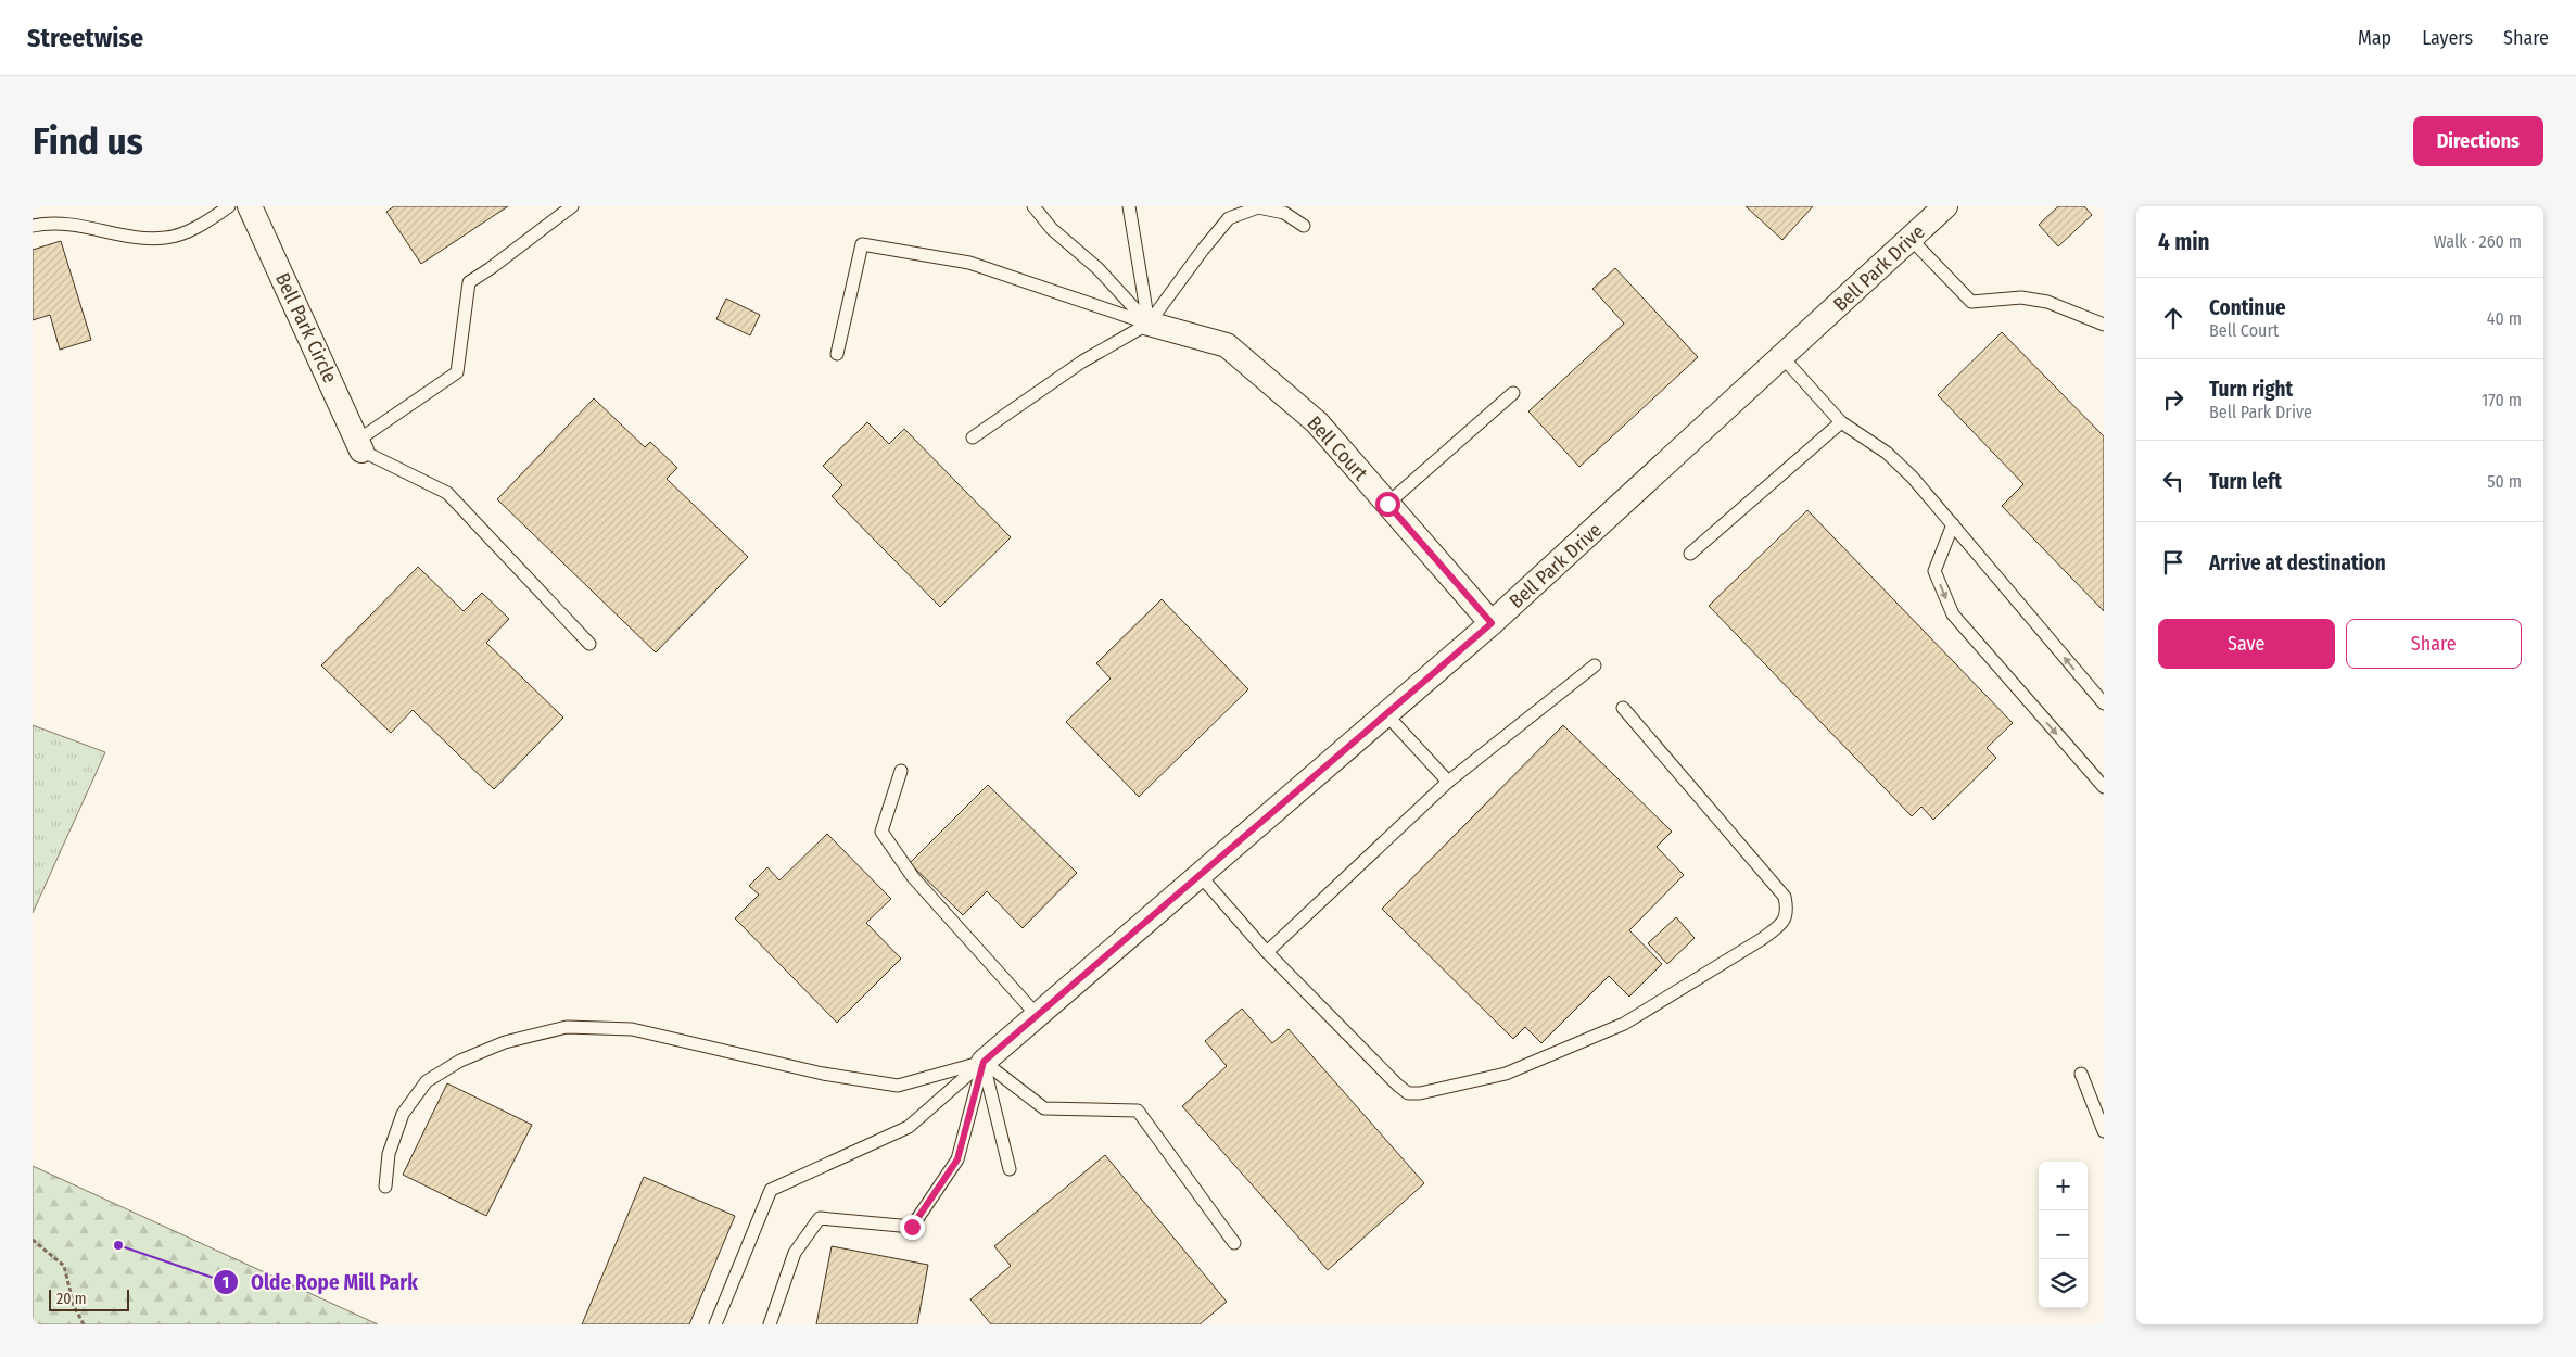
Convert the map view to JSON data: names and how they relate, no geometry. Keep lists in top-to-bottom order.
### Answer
{
  "streets": {
    "street": ["Bell Park Drive", "Bell Park Circle", "Bell Court"]
  },
  "crossings": [
    ["Bell Park Drive", "Bell Court"]
  ],
  "places": ["Olde Rope Mill Park"],
  "scale_bar": "20 m",
  "page": {
    "header": "Streetwise",
    "nav": ["Map", "Layers", "Share"],
    "buttons": [
      "Directions",
      ["Save", "Share"]
    ],
    "title": "Find us",
    "heading": ["4 min", "Walk · 260 m"],
    "list": [
      ["Continue", "Bell Court", "40 m"],
      ["Turn right", "Bell Park Drive", "170 m"],
      ["Turn left", "50 m"],
      "Arrive at destination"
    ],
    "map_buttons": ["+", "−"],
    "scale": "20 m"
  }
}
